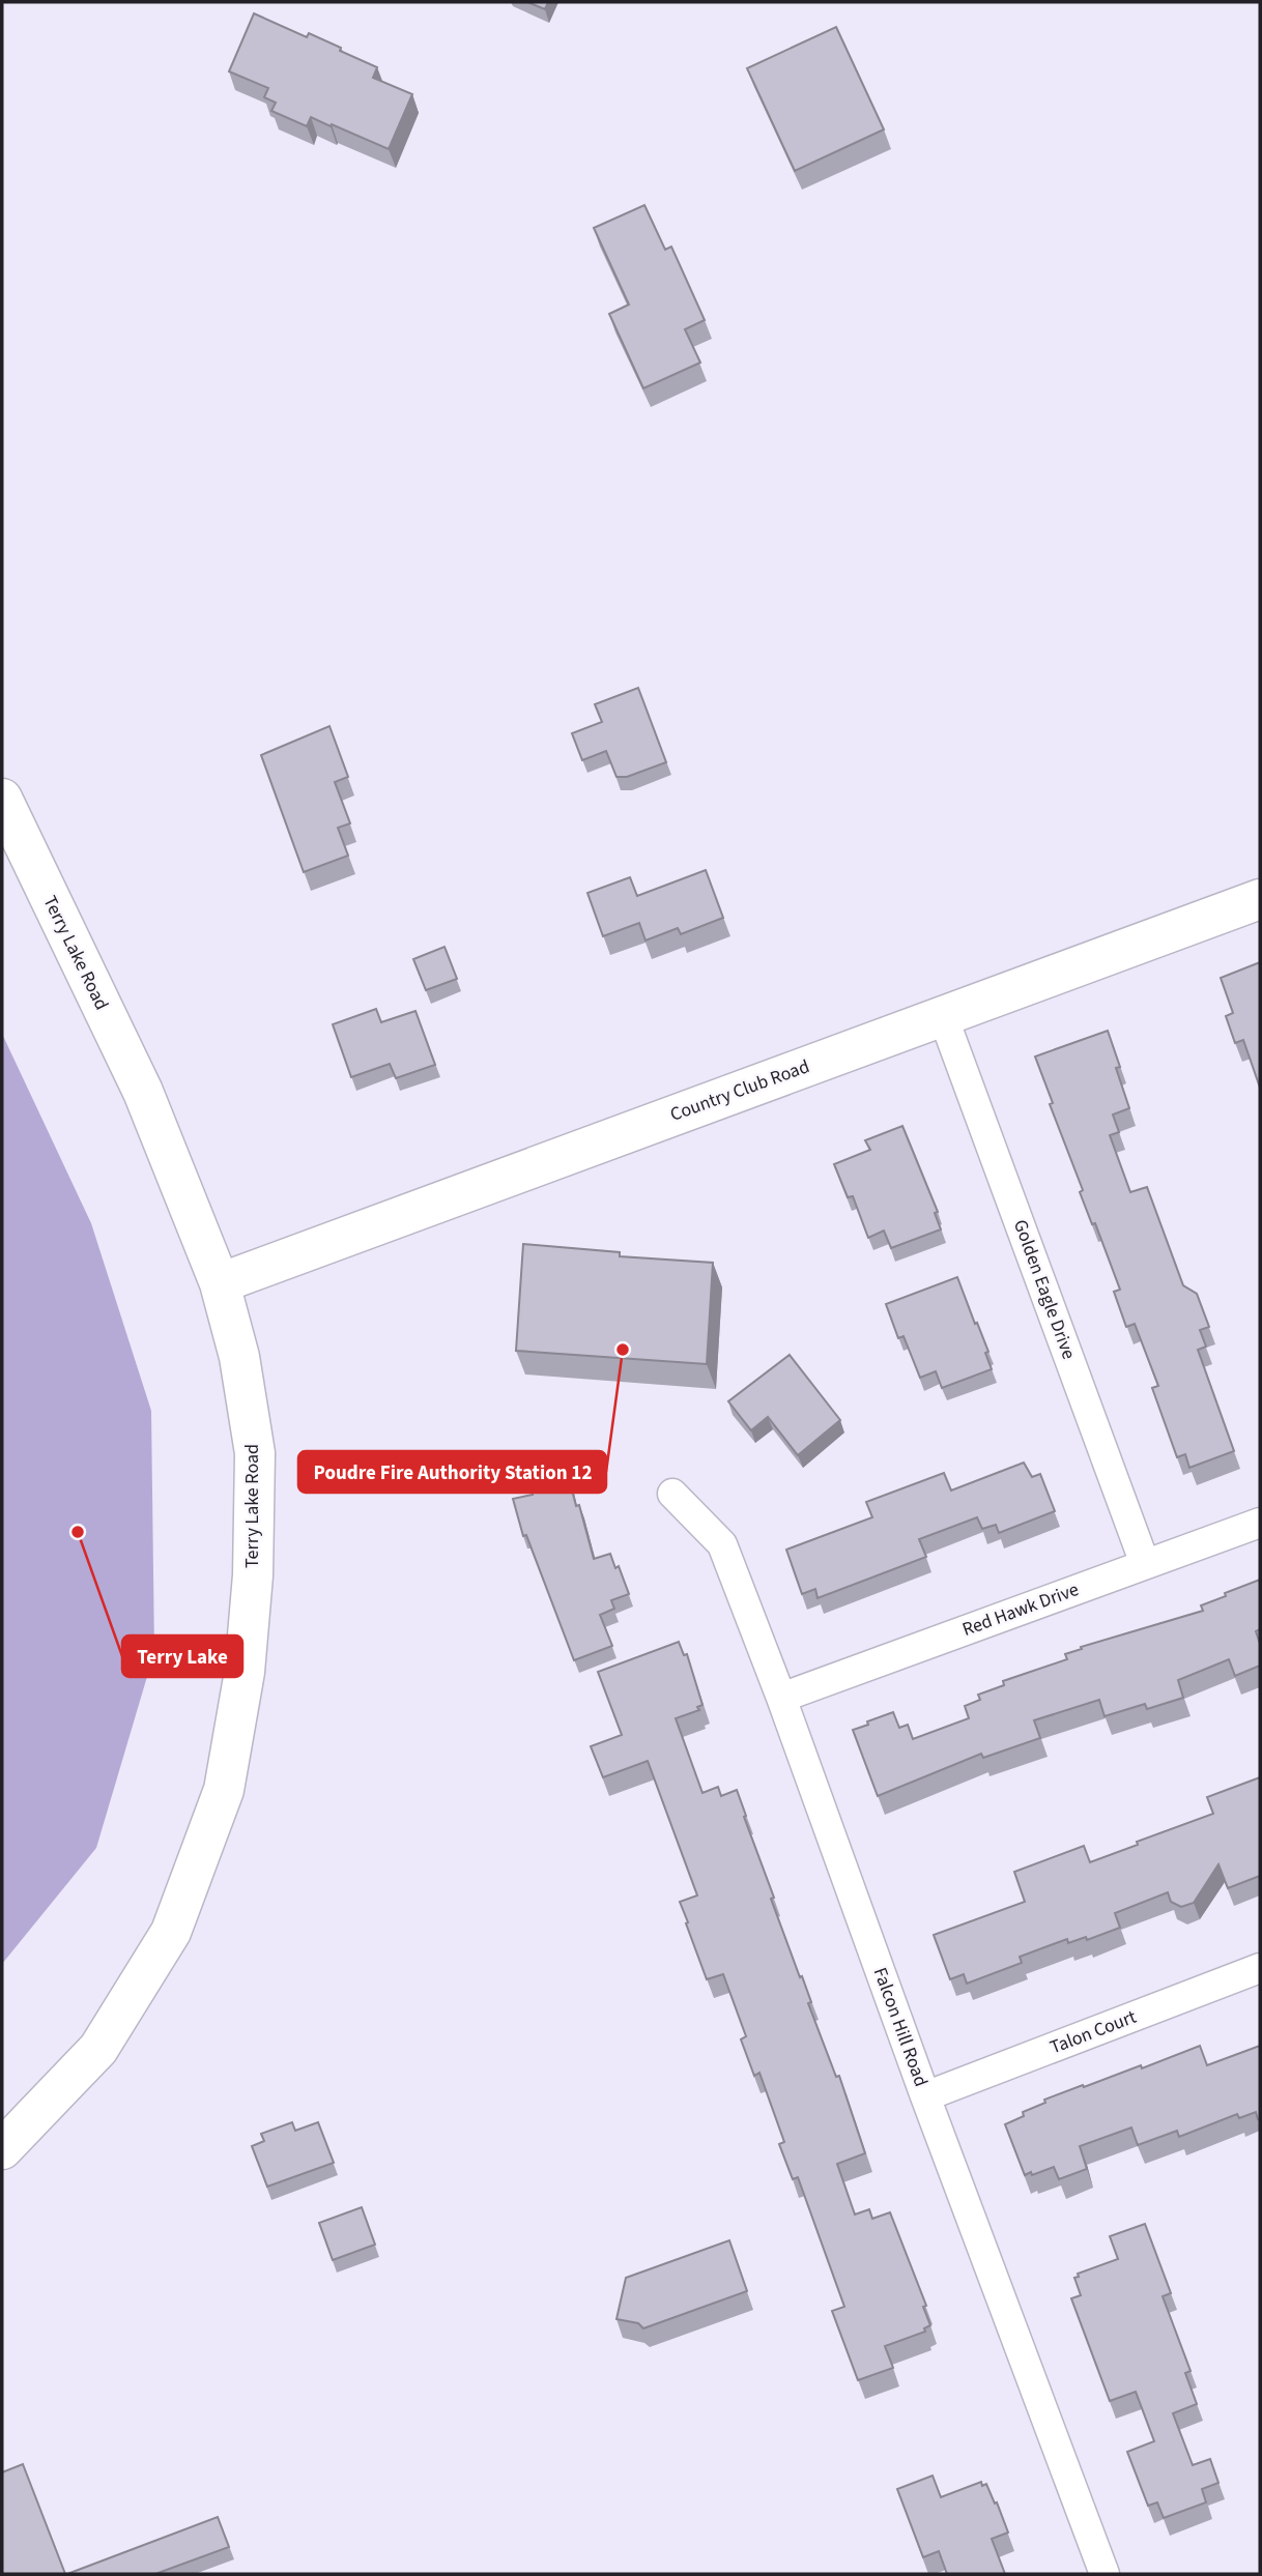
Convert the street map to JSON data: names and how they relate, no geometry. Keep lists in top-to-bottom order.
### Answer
{
  "streets": {
    "main road": ["Terry Lake Road", "Country Club Road"],
    "street": [
      "Golden Eagle Drive",
      "Red Hawk Drive",
      "Falcon Hill Road",
      "Talon Court"
    ]
  },
  "crossings": [
    ["Terry Lake Road", "Country Club Road"],
    ["Country Club Road", "Golden Eagle Drive"],
    ["Golden Eagle Drive", "Red Hawk Drive"],
    ["Red Hawk Drive", "Falcon Hill Road"],
    ["Falcon Hill Road", "Talon Court"]
  ],
  "places": ["Poudre Fire Authority Station 12", "Terry Lake"]
}
